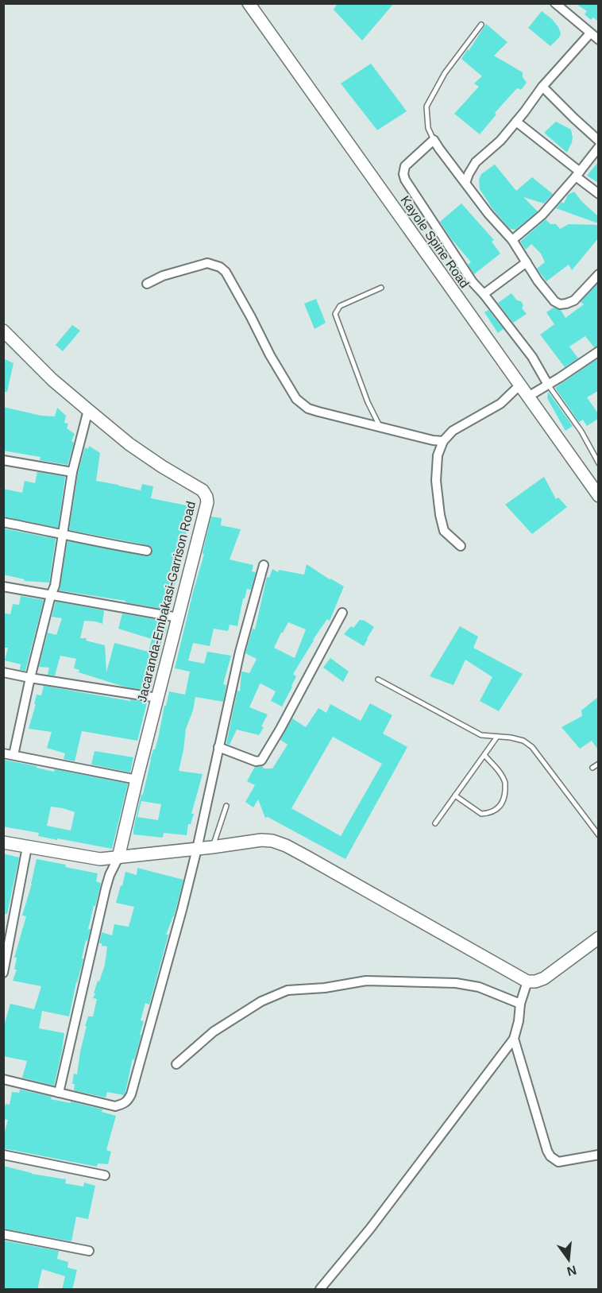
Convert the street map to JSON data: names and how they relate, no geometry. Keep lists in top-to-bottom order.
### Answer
{
  "streets": {
    "street": ["Kayole Spine Road", "Jacaranda-Embakasi-Garrison Road"]
  },
  "north": "bottom"
}
